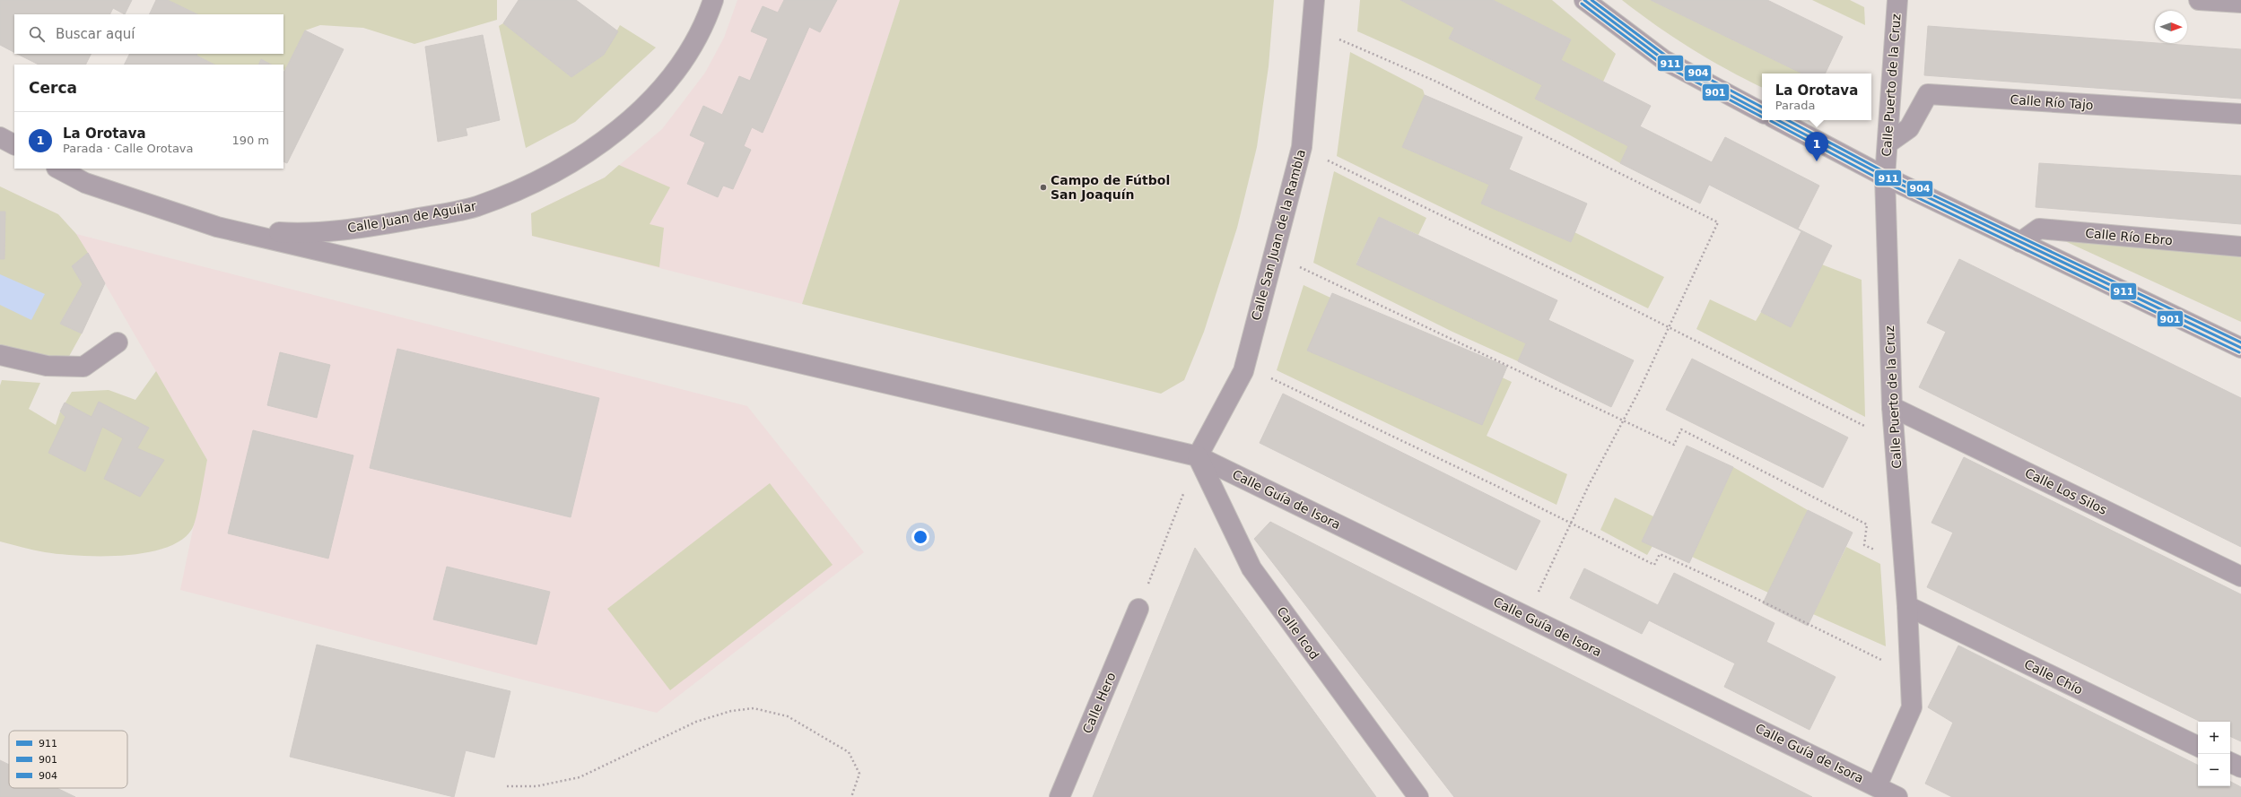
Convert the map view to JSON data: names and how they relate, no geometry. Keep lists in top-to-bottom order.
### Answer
{
  "streets": {
    "street": [
      "Calle Puerto de la Cruz",
      "Calle Río Tajo",
      "Calle Juan de Aguilar",
      "Calle San Juan de la Rambla",
      "Calle Río Ebro",
      "Calle Los Silos",
      "Calle Guía de Isora",
      "Calle Icod",
      "Calle Chío",
      "Calle Hero"
    ]
  },
  "crossings": [
    ["Calle Puerto de la Cruz", "Calle Río Tajo"],
    ["Calle Puerto de la Cruz", "Calle Los Silos"],
    ["Calle Puerto de la Cruz", "Calle Guía de Isora"],
    ["Calle Puerto de la Cruz", "Calle Chío"],
    ["Calle Juan de Aguilar", "Calle Guía de Isora"],
    ["Calle San Juan de la Rambla", "Calle Guía de Isora"],
    ["Calle San Juan de la Rambla", "Calle Icod"],
    ["Calle Guía de Isora", "Calle Icod"]
  ],
  "places": ["Campo de Fútbol San Joaquín"],
  "lines": ["transit line 911", "transit line 904", "transit line 901"],
  "legend": ["911", "901", "904"],
  "north": "right",
  "page": {
    "search": "Buscar aquí",
    "heading": "Cerca",
    "popup": ["La Orotava", "Parada"],
    "list": [
      {
        "mark": "1",
        "name": "La Orotava",
        "note": "Parada · Calle Orotava",
        "value": "190 m"
      }
    ],
    "pins": "1",
    "map_buttons": ["+", "−"]
  }
}
